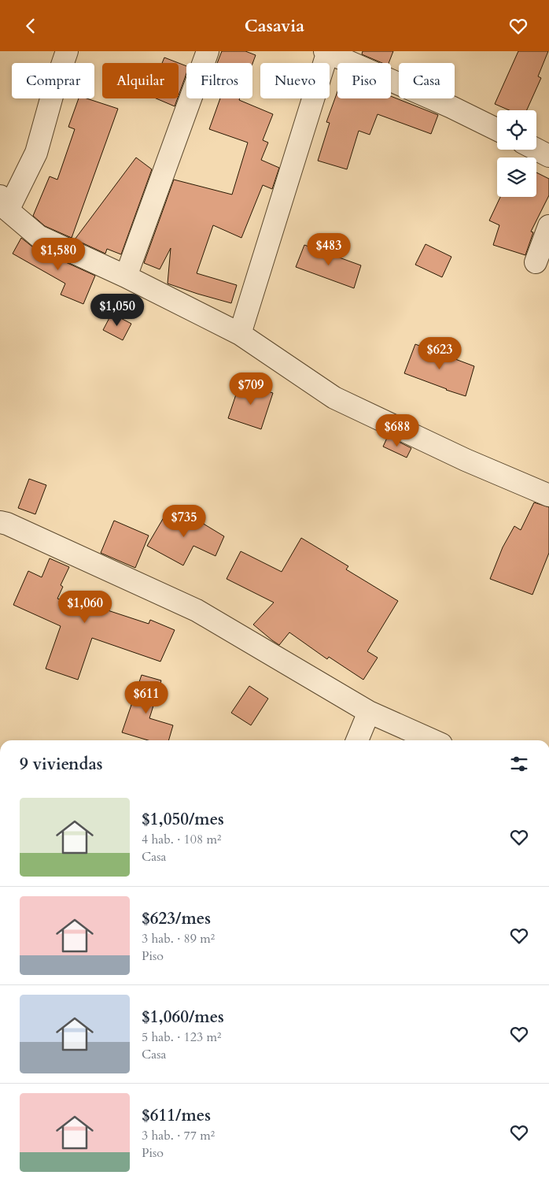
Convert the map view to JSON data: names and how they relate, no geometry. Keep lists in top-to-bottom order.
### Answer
{
  "page": {
    "header": "Casavia",
    "chip": [
      "Comprar",
      "Alquilar",
      "Filtros",
      "Nuevo",
      "Piso",
      "Casa"
    ],
    "price": [
      "$483",
      "$1,580",
      "$1,050",
      "$623",
      "$709",
      "$688",
      "$735",
      "$1,060",
      "$611"
    ],
    "heading": "9 viviendas",
    "list": [
      {
        "name": "$1,050/mes",
        "note": "4 hab. · 108 m² · Casa"
      },
      {
        "name": "$623/mes",
        "note": "3 hab. · 89 m² · Piso"
      },
      {
        "name": "$1,060/mes",
        "note": "5 hab. · 123 m² · Casa"
      },
      {
        "name": "$611/mes",
        "note": "3 hab. · 77 m² · Piso"
      }
    ]
  }
}
